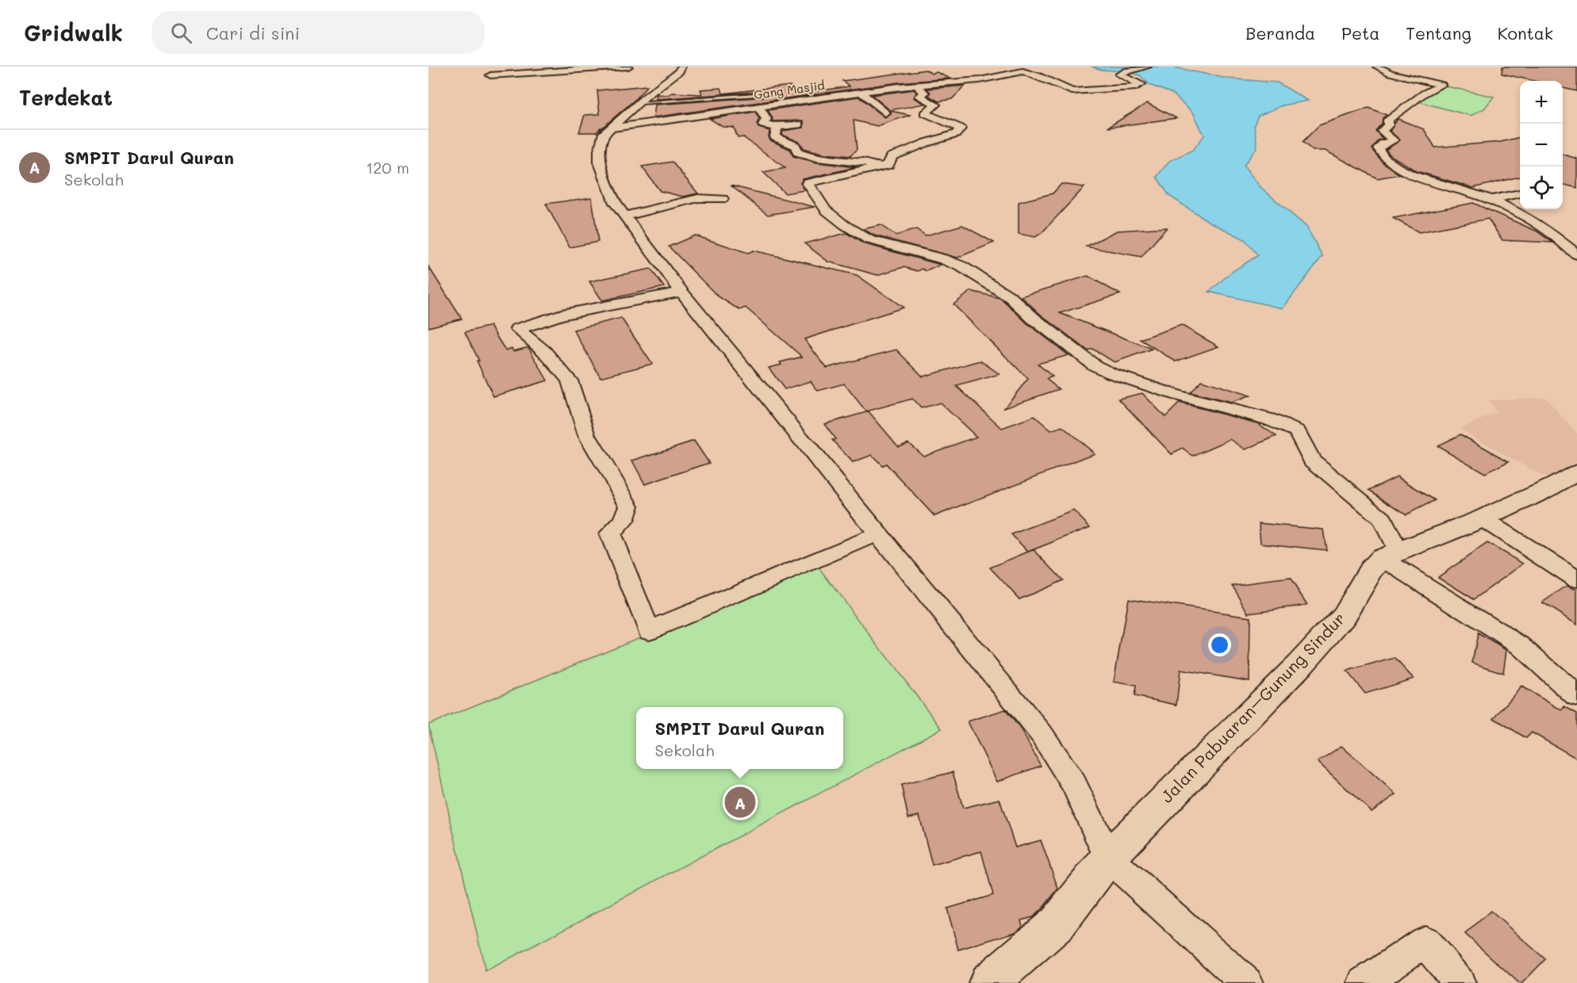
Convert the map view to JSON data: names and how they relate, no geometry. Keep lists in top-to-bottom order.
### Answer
{
  "streets": {
    "street": ["Gang Masjid", "Jalan Pabuaran–Gunung Sindur"]
  },
  "page": {
    "header": "Gridwalk",
    "search": "Cari di sini",
    "nav": [
      "Beranda",
      "Peta",
      "Tentang",
      "Kontak"
    ],
    "heading": "Terdekat",
    "map_buttons": ["+", "−"],
    "list": [
      {
        "mark": "A",
        "name": "SMPIT Darul Quran",
        "note": "Sekolah",
        "value": "120 m"
      }
    ],
    "popup": ["SMPIT Darul Quran", "Sekolah"],
    "pins": "A"
  }
}
